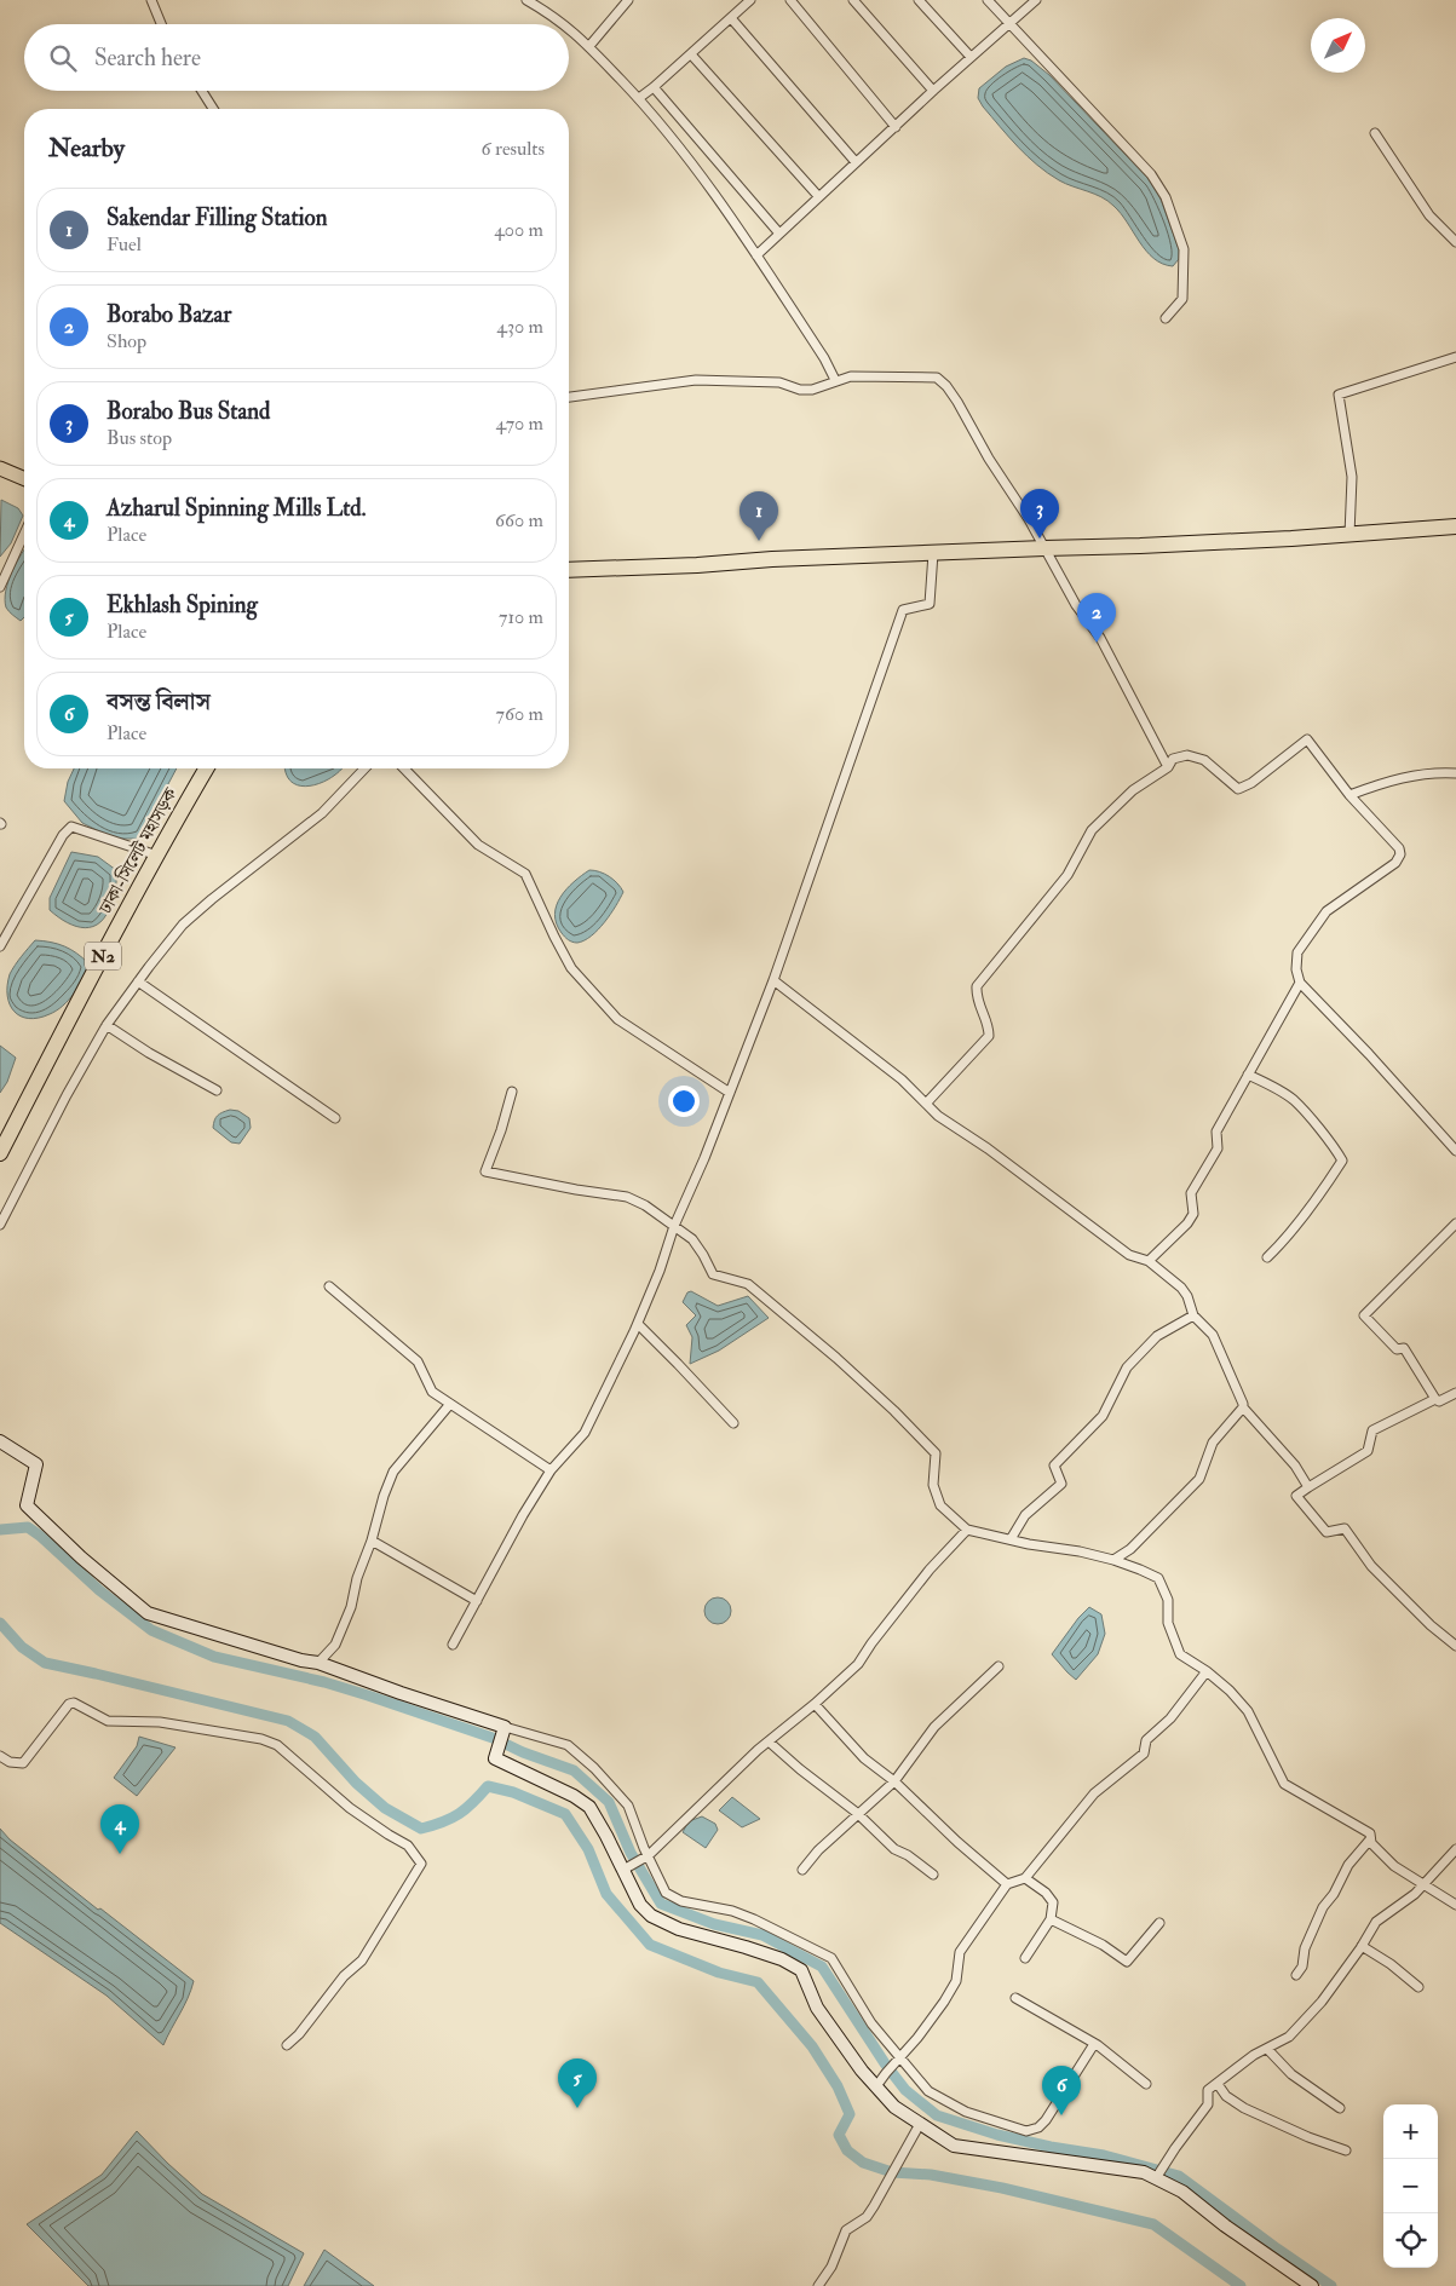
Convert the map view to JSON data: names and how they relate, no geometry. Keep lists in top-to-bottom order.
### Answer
{
  "streets": {
    "highway": ["ঢাকা-সিলেট মহাসড়ক", "N2"]
  },
  "north": "top right",
  "page": {
    "search": "Search here",
    "heading": ["Nearby", "6 results"],
    "list": [
      {
        "mark": "1",
        "name": "Sakendar Filling Station",
        "note": "Fuel",
        "value": "400 m"
      },
      {
        "mark": "2",
        "name": "Borabo Bazar",
        "note": "Shop",
        "value": "430 m"
      },
      {
        "mark": "3",
        "name": "Borabo Bus Stand",
        "note": "Bus stop",
        "value": "470 m"
      },
      {
        "mark": "4",
        "name": "Azharul Spinning Mills Ltd.",
        "note": "Place",
        "value": "660 m"
      },
      {
        "mark": "5",
        "name": "Ekhlash Spining",
        "note": "Place",
        "value": "710 m"
      },
      {
        "mark": "6",
        "name": "বসন্ত বিলাস",
        "note": "Place",
        "value": "760 m"
      }
    ],
    "pins": [
      "3",
      "1",
      "2",
      "4",
      "5",
      "6"
    ],
    "map_buttons": ["+", "−"]
  }
}
